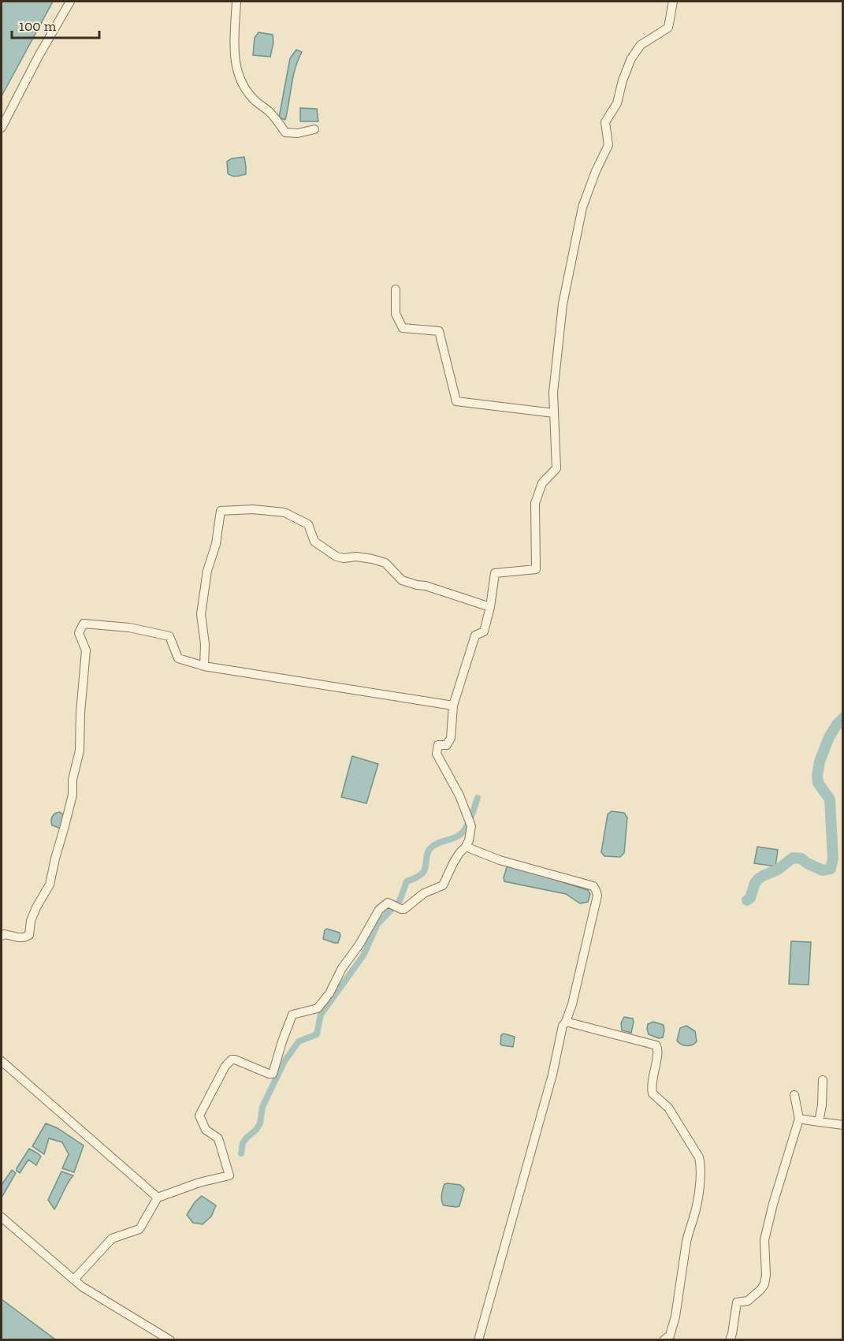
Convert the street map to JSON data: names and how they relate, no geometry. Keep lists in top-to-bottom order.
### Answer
{
  "scale_bar": "100 m"
}
